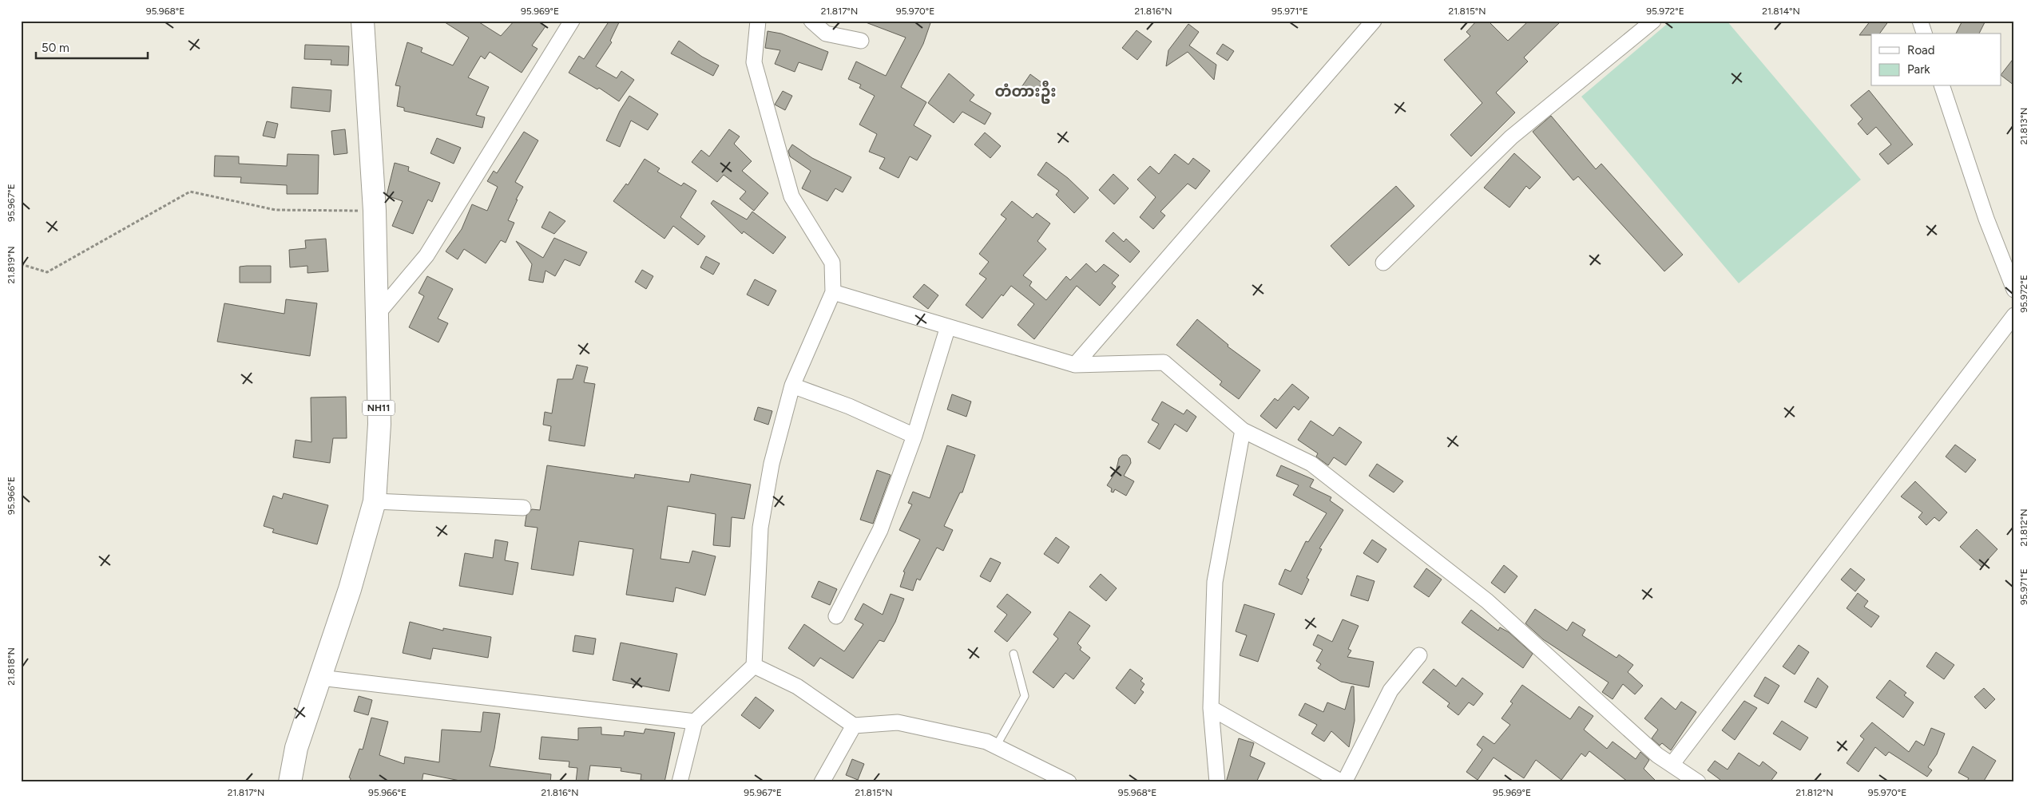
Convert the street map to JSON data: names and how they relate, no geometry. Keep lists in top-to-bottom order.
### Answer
{
  "streets": {
    "highway": ["NH11"]
  },
  "districts": ["တံတားဦး"],
  "legend": ["Road", "Park"],
  "scale_bar": "50 m",
  "coordinates": [
    "95.968°E",
    "95.969°E",
    "21.817°N",
    "95.970°E",
    "21.816°N",
    "95.971°E",
    "21.815°N",
    "95.972°E",
    "21.814°N",
    "21.813°N",
    "95.967°E",
    "21.819°N",
    "95.966°E",
    "21.812°N",
    "21.818°N"
  ]
}
